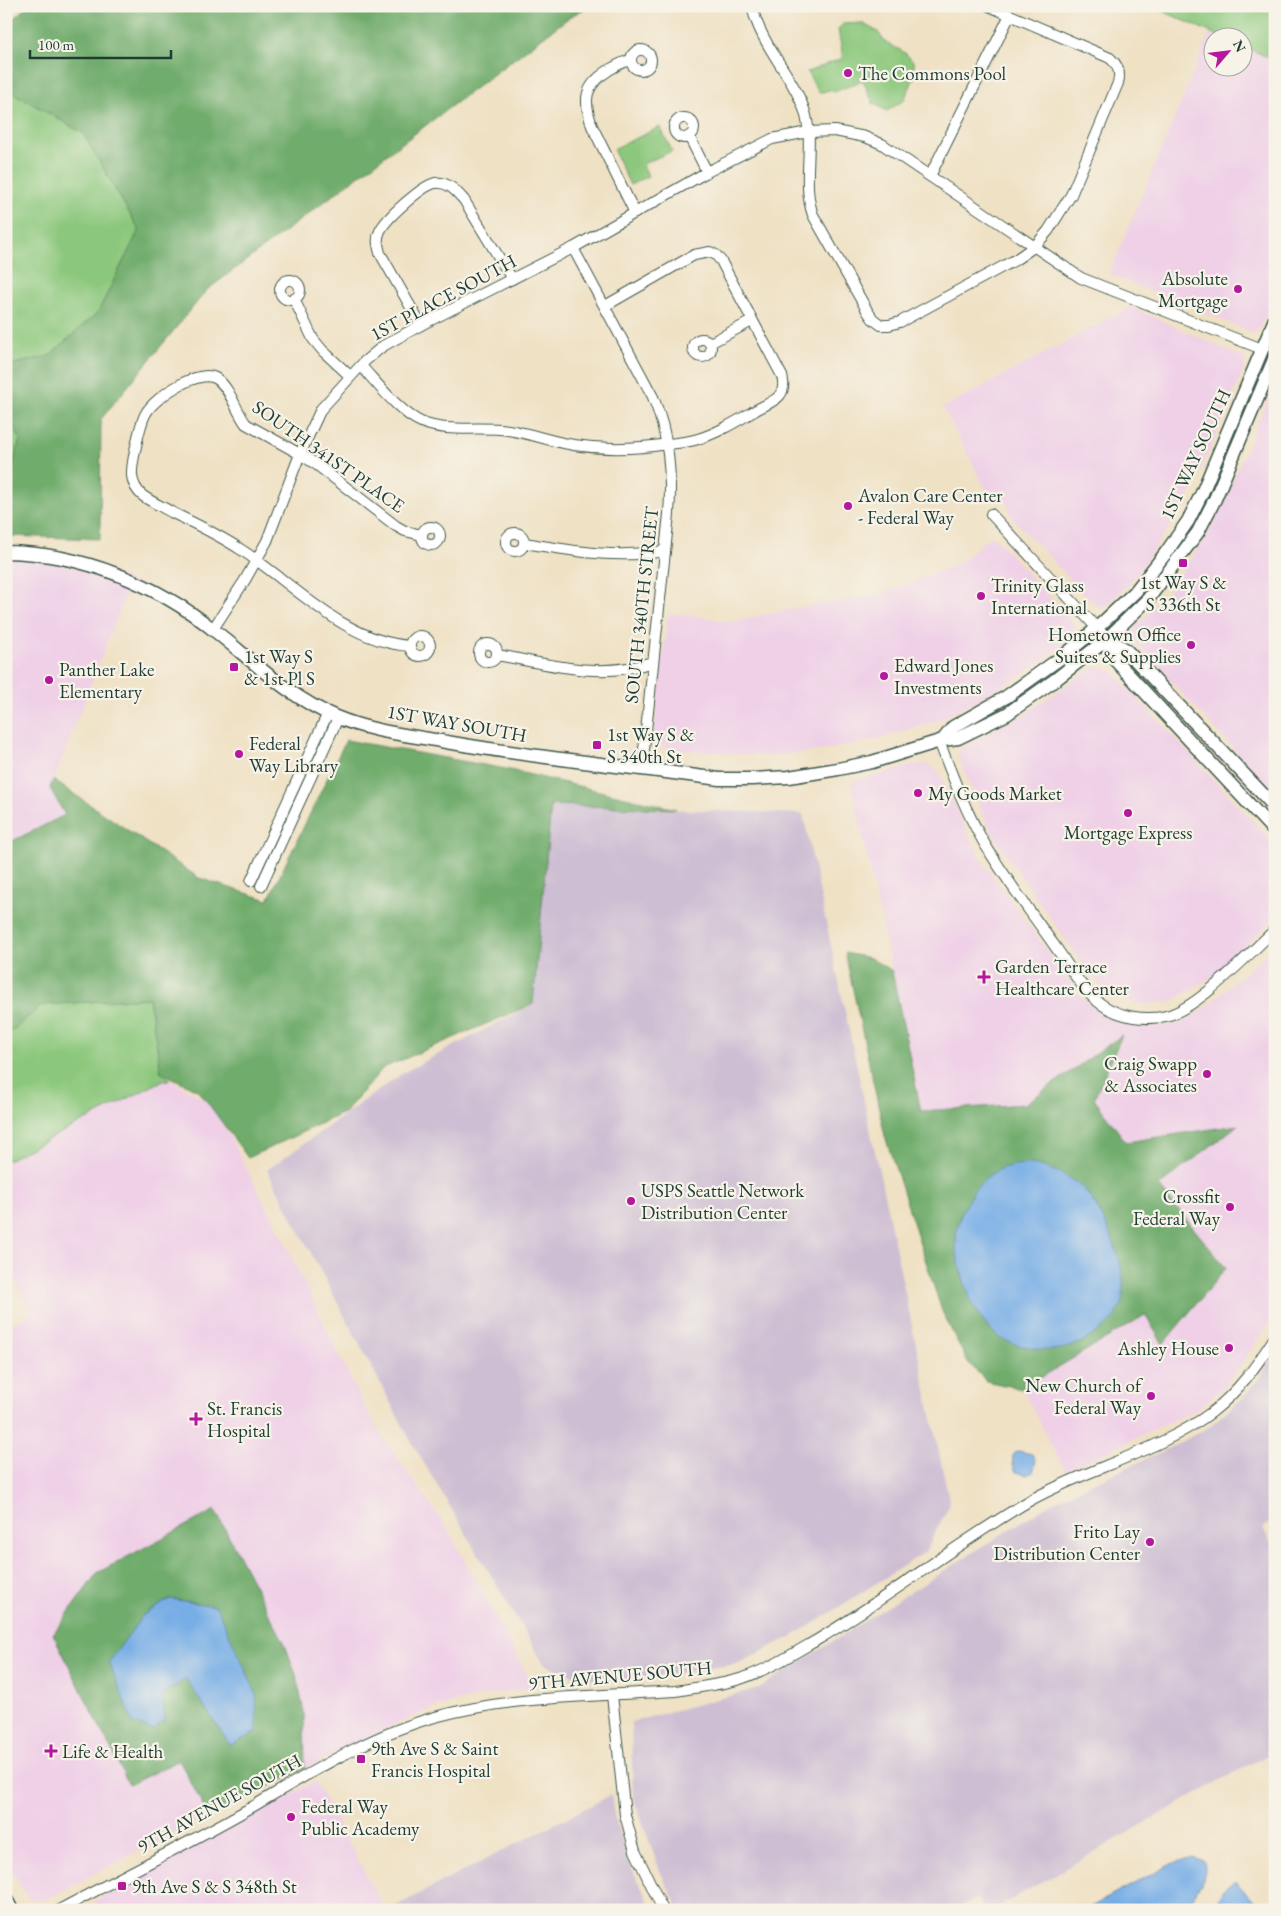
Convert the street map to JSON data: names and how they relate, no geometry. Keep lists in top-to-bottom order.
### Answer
{
  "streets": {
    "main road": ["1ST WAY SOUTH"],
    "street": [
      "1ST PLACE SOUTH",
      "SOUTH 341ST PLACE",
      "SOUTH 340TH STREET",
      "9TH AVENUE SOUTH"
    ]
  },
  "crossings": [
    ["1ST PLACE SOUTH", "1ST WAY SOUTH"],
    ["1ST PLACE SOUTH", "SOUTH 341ST PLACE"],
    ["1ST PLACE SOUTH", "SOUTH 340TH STREET"],
    ["1ST WAY SOUTH", "SOUTH 340TH STREET"]
  ],
  "places": {
    "other": [
      "The Commons Pool",
      "Absolute Mortgage",
      "Avalon Care Center - Federal Way",
      "Trinity Glass International",
      "Hometown Office Suites & Supplies",
      "Edward Jones Investments",
      "Panther Lake Elementary",
      "Federal Way Library",
      "My Goods Market",
      "Mortgage Express",
      "Craig Swapp & Associates",
      "USPS Seattle Network Distribution Center",
      "Crossfit Federal Way",
      "Ashley House",
      "New Church of Federal Way",
      "Frito Lay Distribution Center",
      "Federal Way Public Academy"
    ],
    "transit": [
      "1st Way S & S 336th St",
      "1st Way S & 1st Pl S",
      "1st Way S & S 340th St",
      "9th Ave S & Saint Francis Hospital",
      "9th Ave S & S 348th St"
    ],
    "health": ["Garden Terrace Healthcare Center", "St. Francis Hospital", "Life & Health"]
  },
  "scale_bar": "100 m",
  "north": "top right"
}
